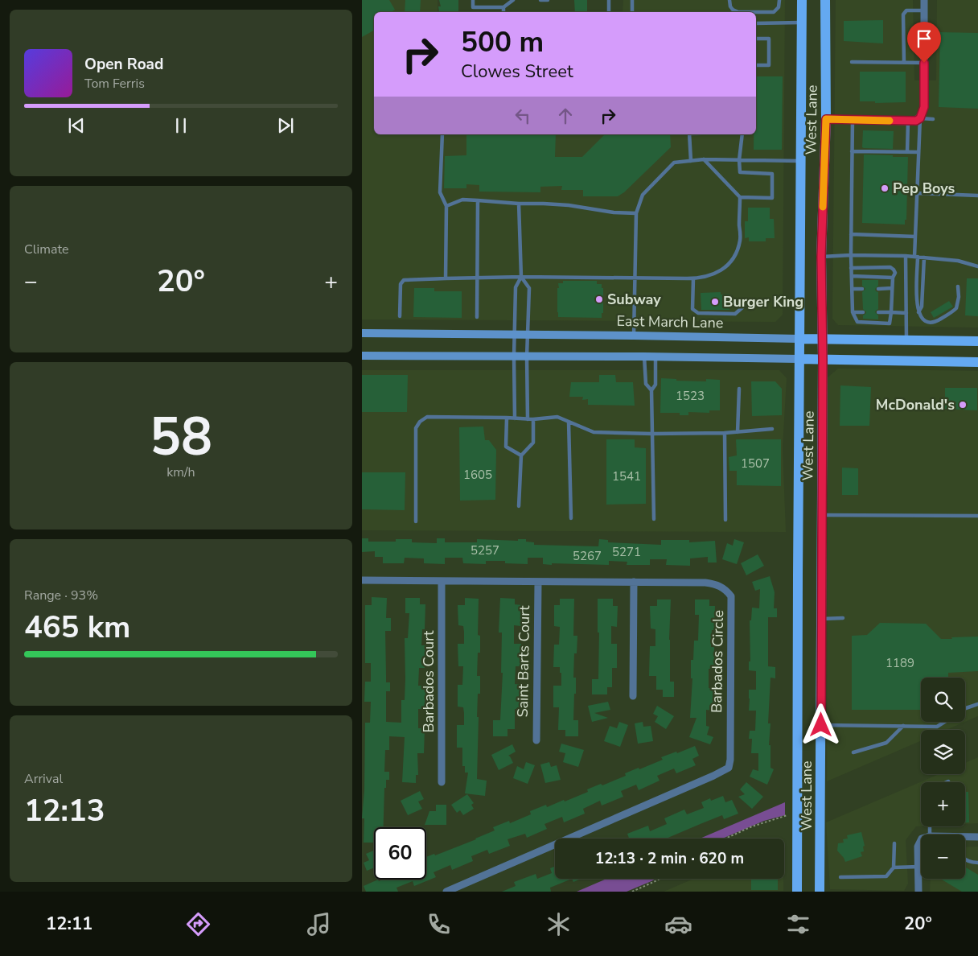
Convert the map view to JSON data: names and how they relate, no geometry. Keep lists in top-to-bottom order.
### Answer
{
  "streets": {
    "main road": ["West Lane", "East March Lane"],
    "street": ["Saint Barts Court", "Barbados Circle", "Barbados Court"]
  },
  "crossings": [
    ["West Lane", "East March Lane"],
    ["Saint Barts Court", "Barbados Circle"],
    ["Barbados Circle", "Barbados Court"]
  ],
  "places": [
    "Pep Boys",
    "Subway",
    "Burger King",
    "McDonald's"
  ],
  "house_numbers": [
    "1523",
    "1507",
    "1605",
    "1541",
    "5257",
    "5271",
    "5267",
    "1189"
  ],
  "page": {
    "turn": ["500 m", "Clowes Street"],
    "song": ["Open Road", "Tom Ferris"],
    "tile": [
      "Climate",
      ["58", "km/h"],
      ["Range · 93%", "465 km"],
      ["Arrival", "12:13"]
    ],
    "heat": ["−", "20°", "+"],
    "map_buttons": ["+", "−"],
    "limit": "60",
    "trip": "12:13 · 2 min · 620 m",
    "tabs": ["12:11", "20°"]
  }
}
